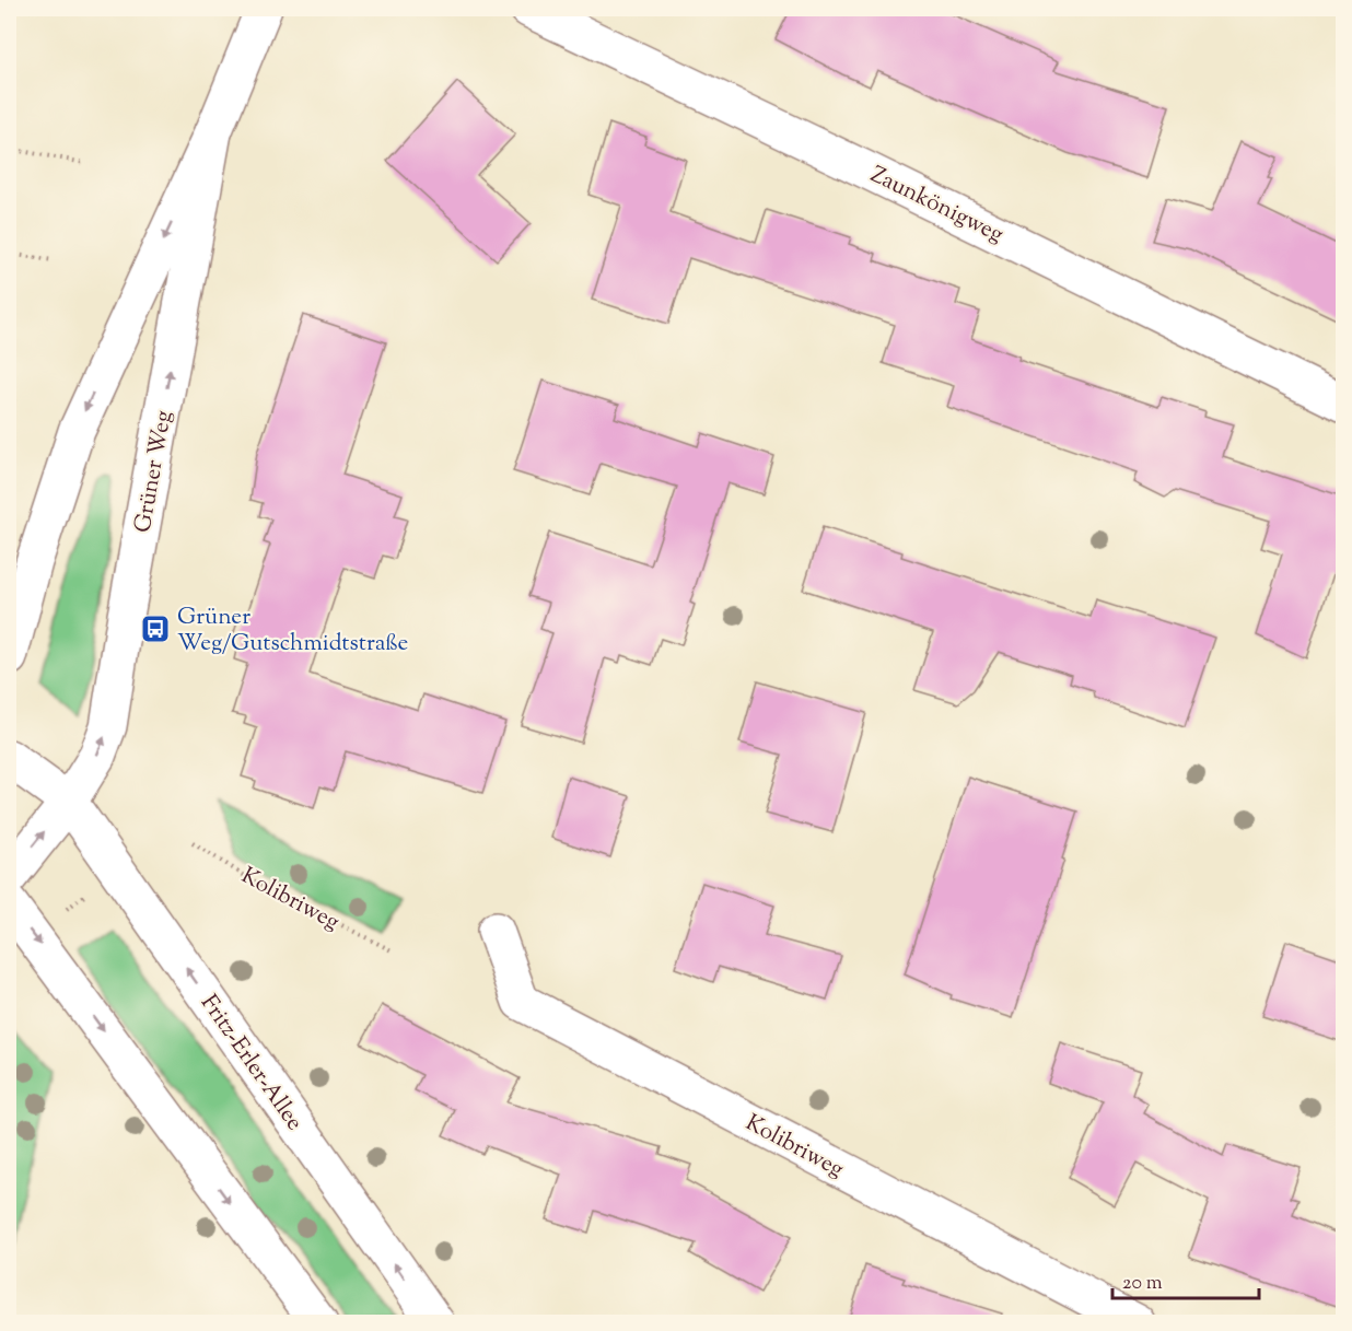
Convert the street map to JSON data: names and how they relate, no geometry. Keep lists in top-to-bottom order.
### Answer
{
  "streets": {
    "street": [
      "Zaunkönigweg",
      "Grüner Weg",
      "Kolibriweg",
      "Fritz-Erler-Allee"
    ]
  },
  "crossings": [
    ["Grüner Weg", "Fritz-Erler-Allee"]
  ],
  "places": {
    "bus stop": ["Grüner Weg/Gutschmidtstraße"]
  },
  "scale_bar": "20 m"
}
